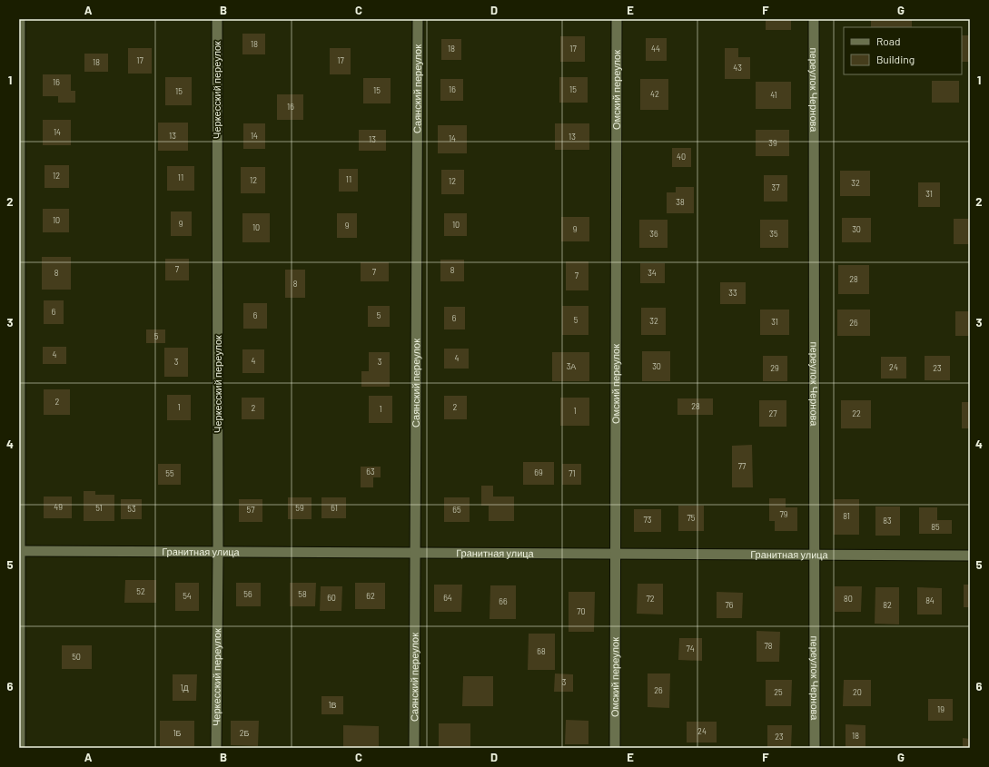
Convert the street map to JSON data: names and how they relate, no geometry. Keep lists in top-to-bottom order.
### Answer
{
  "streets": {
    "street": [
      "Черкесский переулок",
      "Саянский переулок",
      "Омский переулок",
      "переулок Чернова",
      "Гранитная улица"
    ]
  },
  "crossings": [
    ["Черкесский переулок", "Гранитная улица"],
    ["Саянский переулок", "Гранитная улица"],
    ["Омский переулок", "Гранитная улица"],
    ["переулок Чернова", "Гранитная улица"]
  ],
  "house_numbers": [
    "18",
    "18",
    "17",
    "44",
    "17",
    "17",
    "18",
    "43",
    "16",
    "16",
    "15",
    "15",
    "15",
    "42",
    "41",
    "16",
    "14",
    "13",
    "14",
    "13",
    "14",
    "13",
    "39",
    "40",
    "12",
    "11",
    "11",
    "12",
    "12",
    "32",
    "37",
    "31",
    "38",
    "10",
    "9",
    "10",
    "9",
    "10",
    "9",
    "30",
    "36",
    "35",
    "7",
    "8",
    "7",
    "8",
    "34",
    "7",
    "28",
    "8",
    "33",
    "6",
    "6",
    "5",
    "6",
    "5",
    "32",
    "31",
    "26",
    "5",
    "4",
    "4",
    "4",
    "3",
    "3",
    "3А",
    "30",
    "24",
    "29",
    "23",
    "2",
    "28",
    "1",
    "2",
    "2",
    "1",
    "1",
    "27",
    "22",
    "77",
    "63",
    "69",
    "55",
    "71",
    "49",
    "51",
    "59",
    "61",
    "53",
    "57",
    "65",
    "79",
    "81",
    "75",
    "73",
    "83",
    "85",
    "52",
    "56",
    "58",
    "54",
    "62",
    "60",
    "64",
    "72",
    "80",
    "84",
    "66",
    "76",
    "82",
    "70",
    "78",
    "74",
    "68",
    "50",
    "3",
    "1Д",
    "26",
    "25",
    "20",
    "1В",
    "19",
    "24",
    "1Б",
    "2Б",
    "18",
    "23"
  ],
  "legend": ["Road", "Building"],
  "grid": {
    "columns": [
      "A",
      "B",
      "C",
      "D",
      "E",
      "F",
      "G"
    ],
    "rows": [
      "1",
      "2",
      "3",
      "4",
      "5",
      "6"
    ]
  }
}
